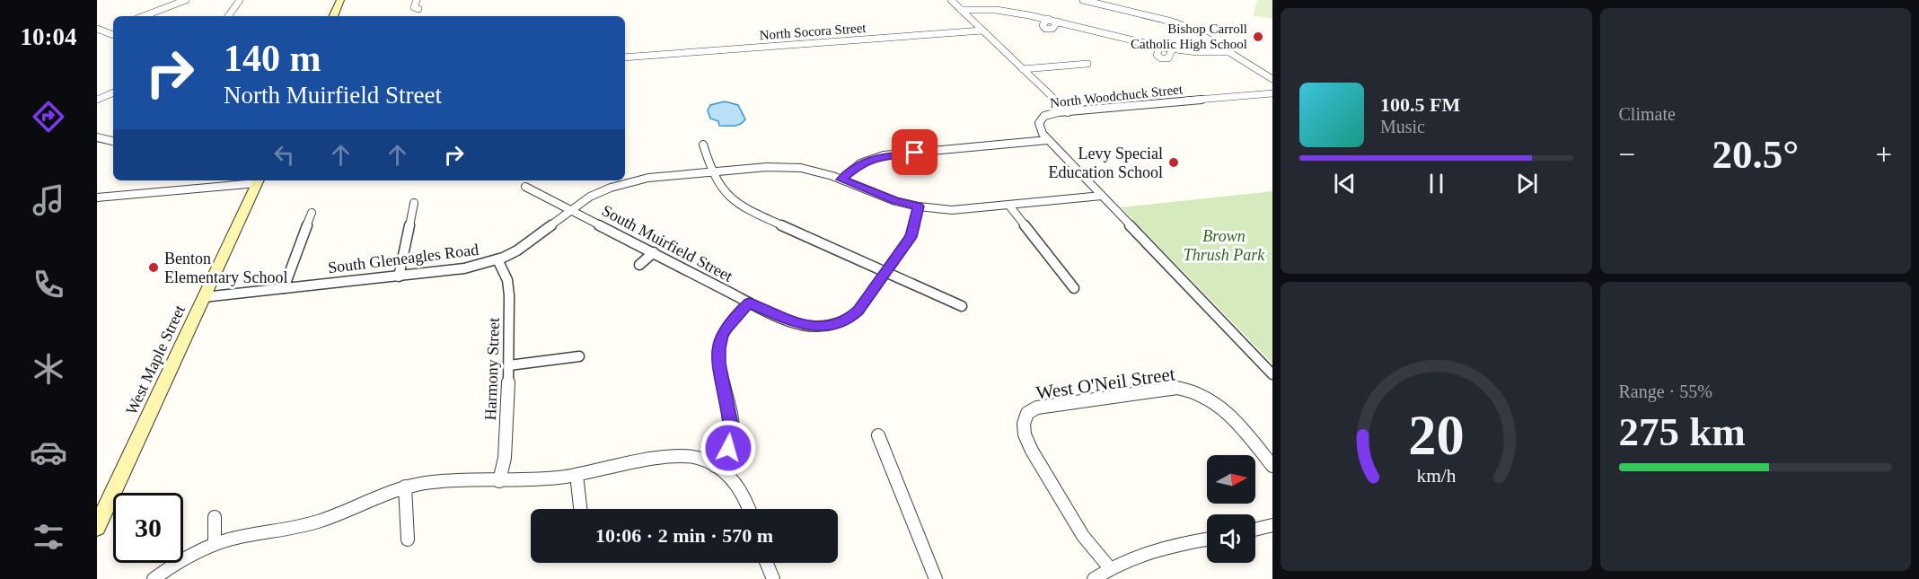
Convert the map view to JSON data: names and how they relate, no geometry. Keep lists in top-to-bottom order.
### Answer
{
  "streets": {
    "main road": ["West Maple Street"],
    "street": [
      "North Socora Street",
      "North Woodchuck Street",
      "South Muirfield Street",
      "South Gleneagles Road",
      "Harmony Street",
      "West O'Neil Street"
    ]
  },
  "crossings": [
    ["South Muirfield Street", "South Gleneagles Road"],
    ["South Gleneagles Road", "West Maple Street"],
    ["South Gleneagles Road", "Harmony Street"]
  ],
  "parks": ["Brown Thrush Park"],
  "places": ["Bishop Carroll Catholic High School", "Levy Special Education School", "Benton Elementary School"],
  "north": "right",
  "page": {
    "tabs": "10:04",
    "tile": [
      "Climate",
      ["Range · 55%", "275 km"]
    ],
    "turn": ["140 m", "North Muirfield Street"],
    "song": ["100.5 FM", "Music"],
    "heat": ["−", "20.5°", "+"],
    "limit": "30",
    "trip": "10:06 · 2 min · 570 m",
    "gauge": ["20", "km/h"]
  }
}
